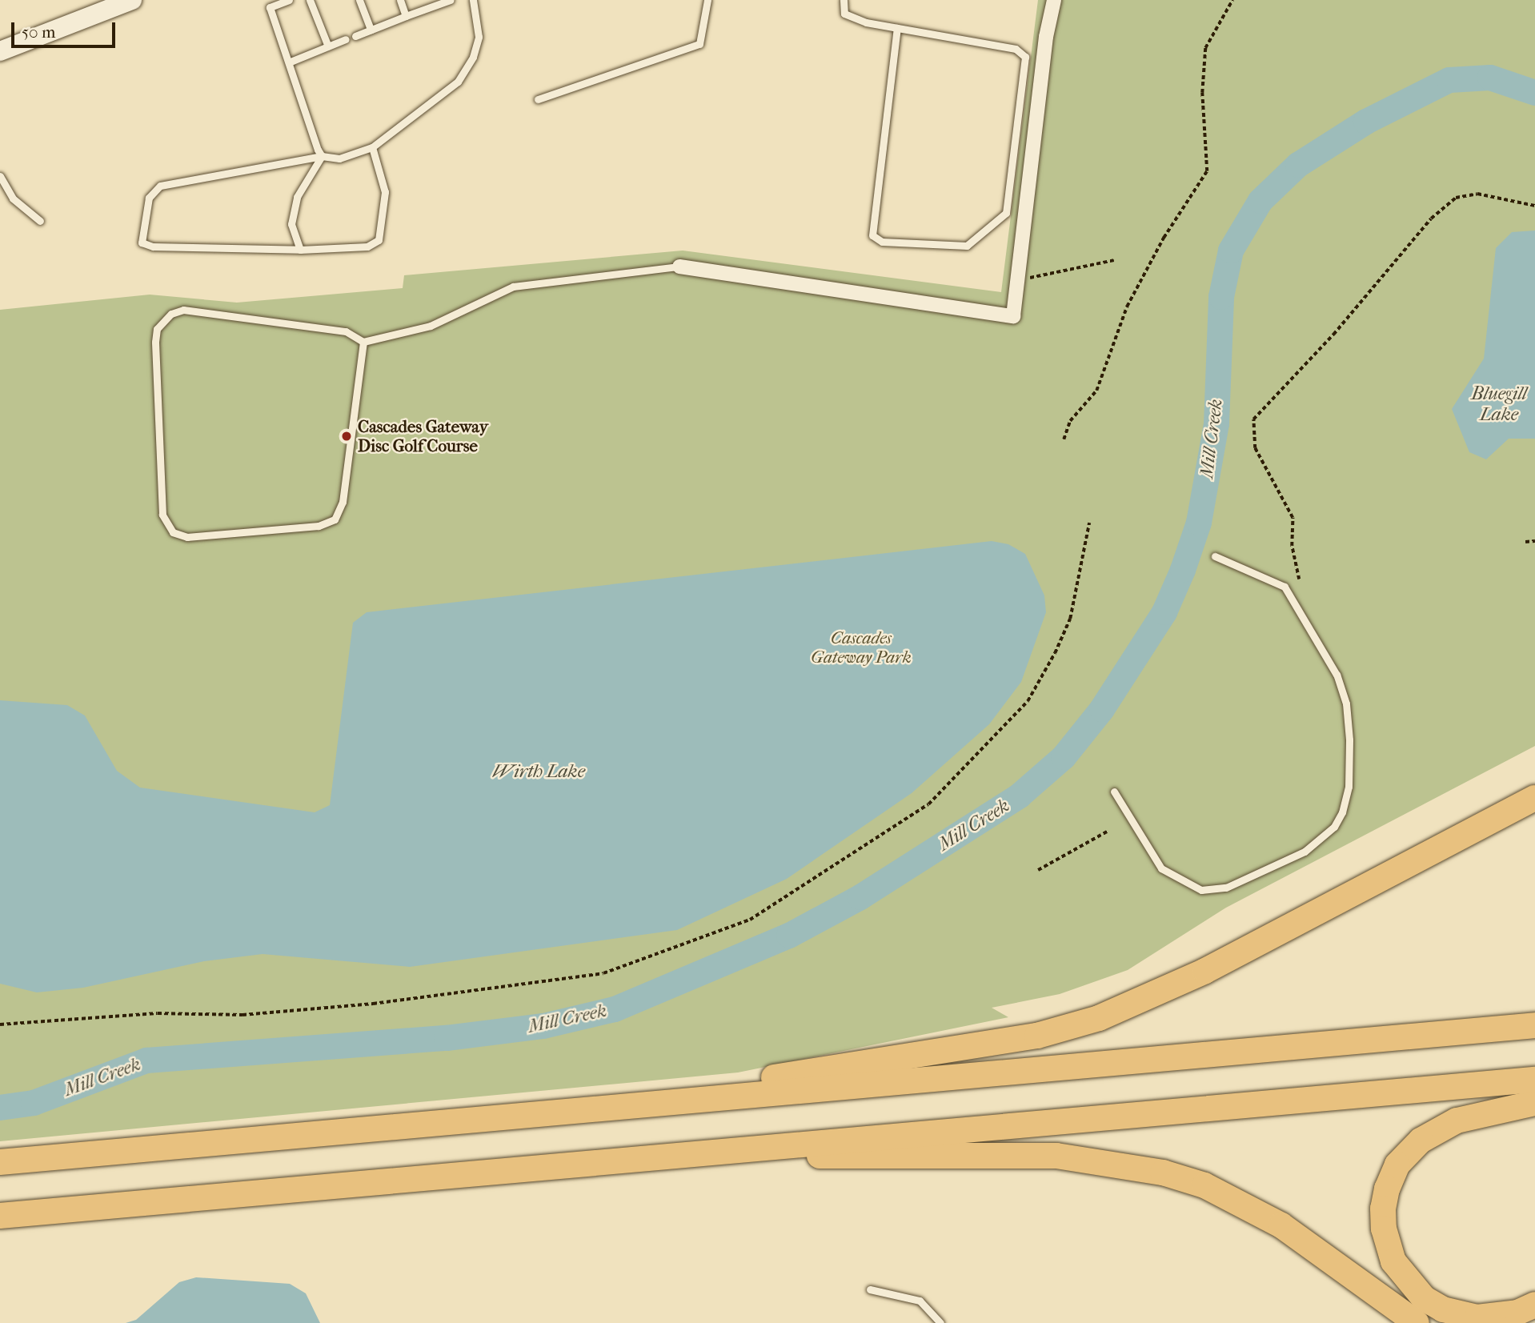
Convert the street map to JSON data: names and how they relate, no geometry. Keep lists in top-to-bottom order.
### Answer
{
  "water": ["Bluegill Lake", "Mill Creek", "Wirth Lake"],
  "parks": ["Cascades Gateway Park"],
  "places": ["Cascades Gateway Disc Golf Course"],
  "scale_bar": "50 m"
}
